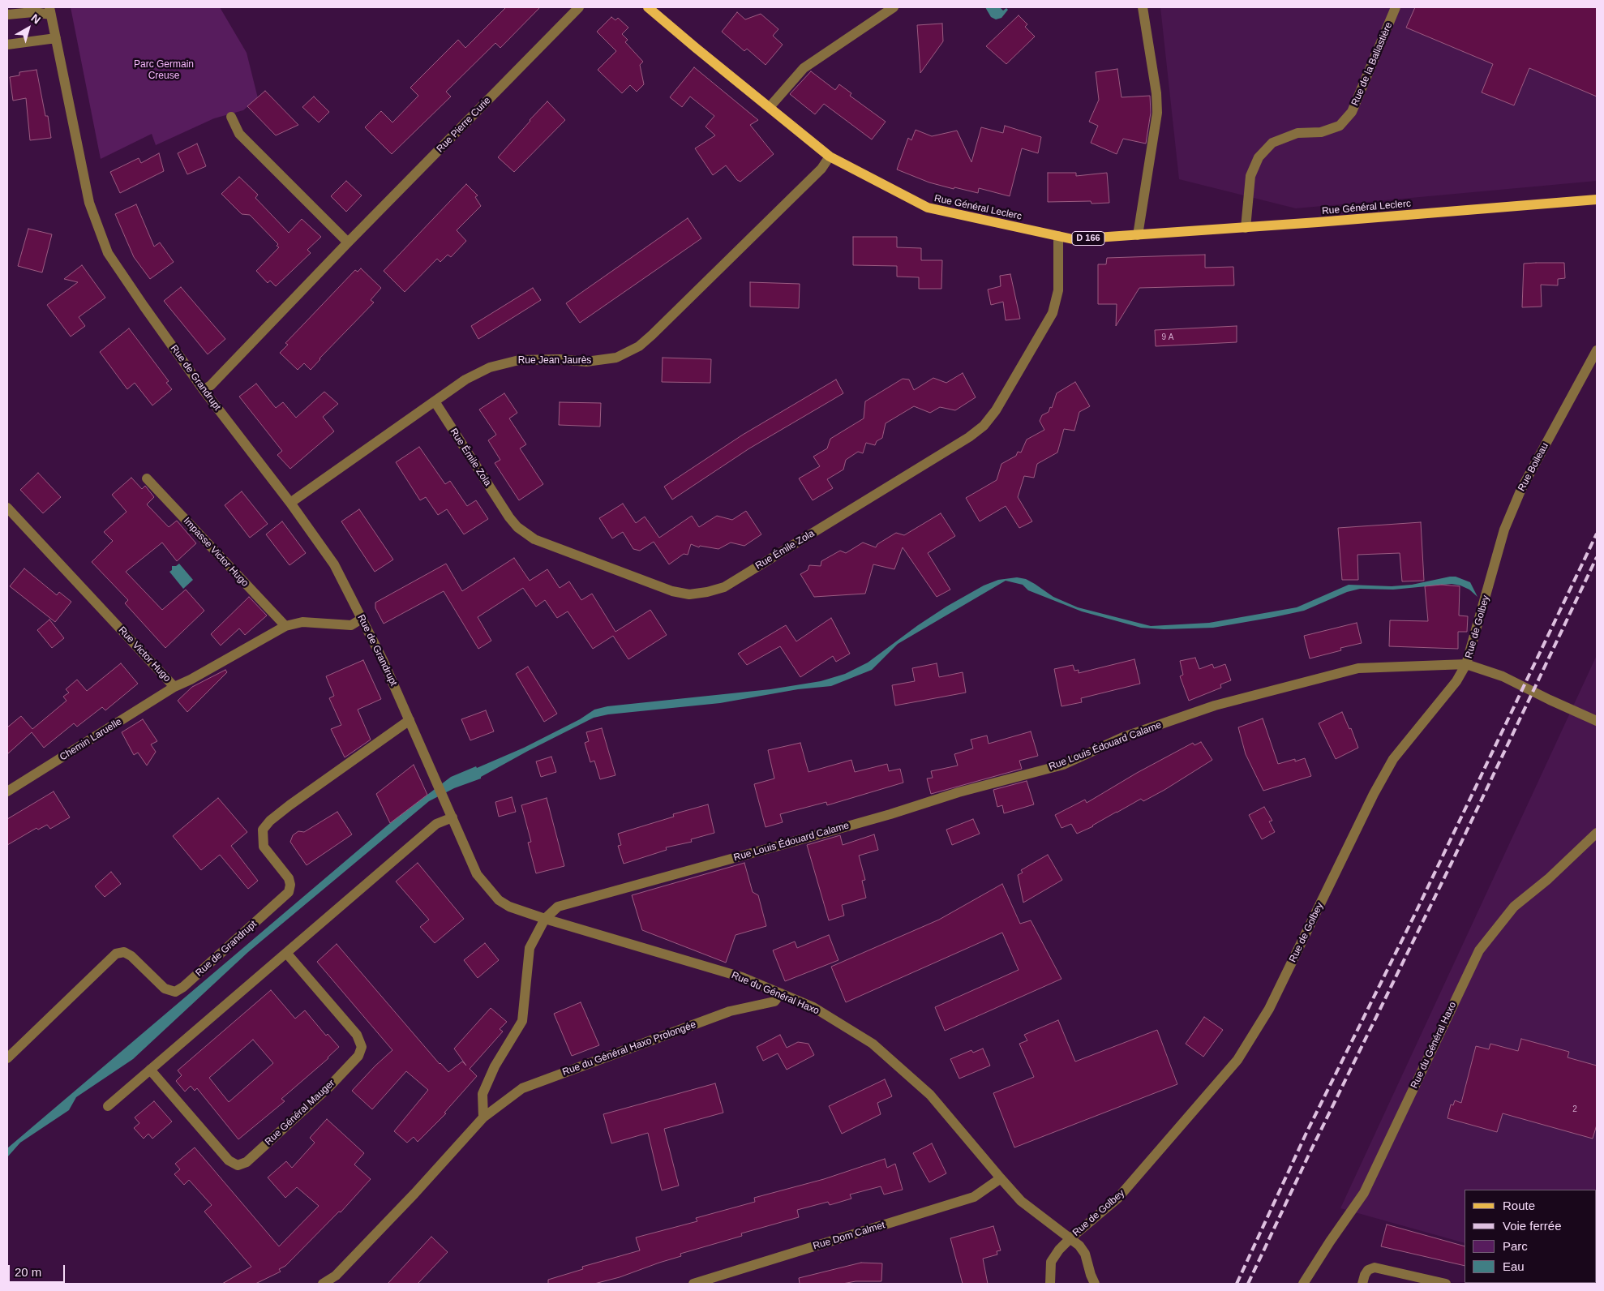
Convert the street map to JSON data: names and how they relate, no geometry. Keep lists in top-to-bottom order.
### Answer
{
  "streets": {
    "main road": ["Rue Général Leclerc", "D 166"],
    "street": [
      "Rue de la Ballastière",
      "Rue Pierre Curie",
      "Rue Jean Jaurès",
      "Rue de Grandrupt",
      "Rue Émile Zola",
      "Rue Boileau",
      "Impasse Victor Hugo",
      "Rue de Golbey",
      "Rue Victor Hugo",
      "Chemin Laruelle",
      "Rue Louis Édouard Calame",
      "Rue du Général Haxo",
      "Rue du Général Haxo Prolongée",
      "Rue Général Mauger",
      "Rue Dom Calmet"
    ]
  },
  "crossings": [
    ["Rue de la Ballastière", "Rue Général Leclerc"],
    ["Rue Pierre Curie", "Rue de Grandrupt"],
    ["Rue Général Leclerc", "Rue Jean Jaurès"],
    ["Rue Général Leclerc", "Rue Émile Zola"],
    ["Rue Jean Jaurès", "Rue de Grandrupt"],
    ["Rue Jean Jaurès", "Rue Émile Zola"],
    ["Rue de Grandrupt", "Rue Victor Hugo"],
    ["Rue de Grandrupt", "Rue du Général Haxo"],
    ["Rue Boileau", "Rue de Golbey"],
    ["Impasse Victor Hugo", "Rue Victor Hugo"],
    ["Rue de Golbey", "Rue Louis Édouard Calame"],
    ["Rue de Golbey", "Rue du Général Haxo"],
    ["Rue Victor Hugo", "Chemin Laruelle"],
    ["Rue Louis Édouard Calame", "Rue du Général Haxo"],
    ["Rue du Général Haxo", "Rue du Général Haxo Prolongée"],
    ["Rue du Général Haxo", "Rue Dom Calmet"]
  ],
  "parks": ["Parc Germain Creuse"],
  "house_numbers": ["9 A", "2"],
  "legend": [
    "Route",
    "Voie ferrée",
    "Parc",
    "Eau"
  ],
  "scale_bar": "20 m",
  "north": "top right"
}
